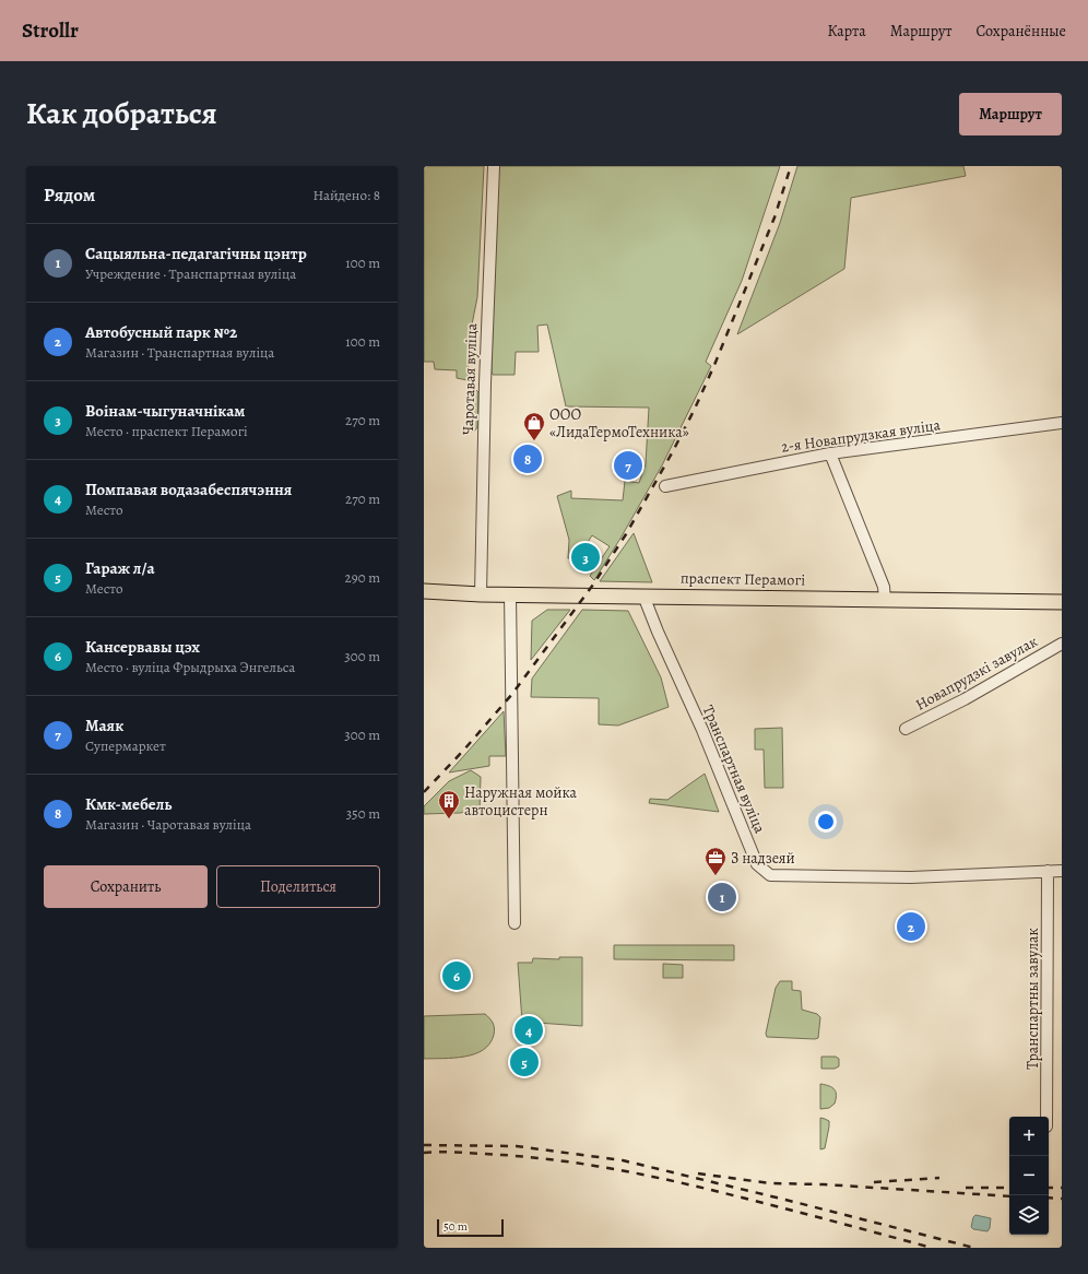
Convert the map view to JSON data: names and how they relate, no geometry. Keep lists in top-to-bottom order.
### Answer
{
  "streets": {
    "main road": ["праспект Перамогі"],
    "street": [
      "Чаротавая вуліца",
      "2-я Новапрудзкая вуліца",
      "Новапрудзкі завулак",
      "Транспартная вуліца",
      "Транспартны завулак"
    ]
  },
  "crossings": [
    ["Чаротавая вуліца", "праспект Перамогі"],
    ["праспект Перамогі", "Транспартная вуліца"],
    ["Транспартная вуліца", "Транспартны завулак"]
  ],
  "places": {
    "shop": ["ООО «ЛидаТермоТехника»"],
    "building": ["Наружная мойка автоцистерн"],
    "office": ["З надзеяй"]
  },
  "scale_bar": "50 m",
  "page": {
    "header": "Strollr",
    "nav": ["Карта", "Маршрут", "Сохранённые"],
    "title": "Как добраться",
    "buttons": [
      "Маршрут",
      ["Сохранить", "Поделиться"]
    ],
    "heading": ["Рядом", "Найдено: 8"],
    "list": [
      {
        "mark": "1",
        "name": "Сацыяльна-педагагічны цэнтр",
        "note": "Учреждение · Транспартная вуліца",
        "value": "100 m"
      },
      {
        "mark": "2",
        "name": "Автобусный парк №2",
        "note": "Магазин · Транспартная вуліца",
        "value": "100 m"
      },
      {
        "mark": "3",
        "name": "Воінам-чыгуначнікам",
        "note": "Место · праспект Перамогі",
        "value": "270 m"
      },
      {
        "mark": "4",
        "name": "Помпавая водазабеспячэння",
        "note": "Место",
        "value": "270 m"
      },
      {
        "mark": "5",
        "name": "Гараж л/а",
        "note": "Место",
        "value": "290 m"
      },
      {
        "mark": "6",
        "name": "Кансервавы цэх",
        "note": "Место · вуліца Фрыдрыха Энгельса",
        "value": "300 m"
      },
      {
        "mark": "7",
        "name": "Маяк",
        "note": "Супермаркет",
        "value": "300 m"
      },
      {
        "mark": "8",
        "name": "Кмк-мебель",
        "note": "Магазин · Чаротавая вуліца",
        "value": "350 m"
      }
    ],
    "pins": [
      "8",
      "7",
      "3",
      "1",
      "2",
      "6",
      "4",
      "5"
    ],
    "map_buttons": ["+", "−"],
    "scale": "50 m"
  }
}
